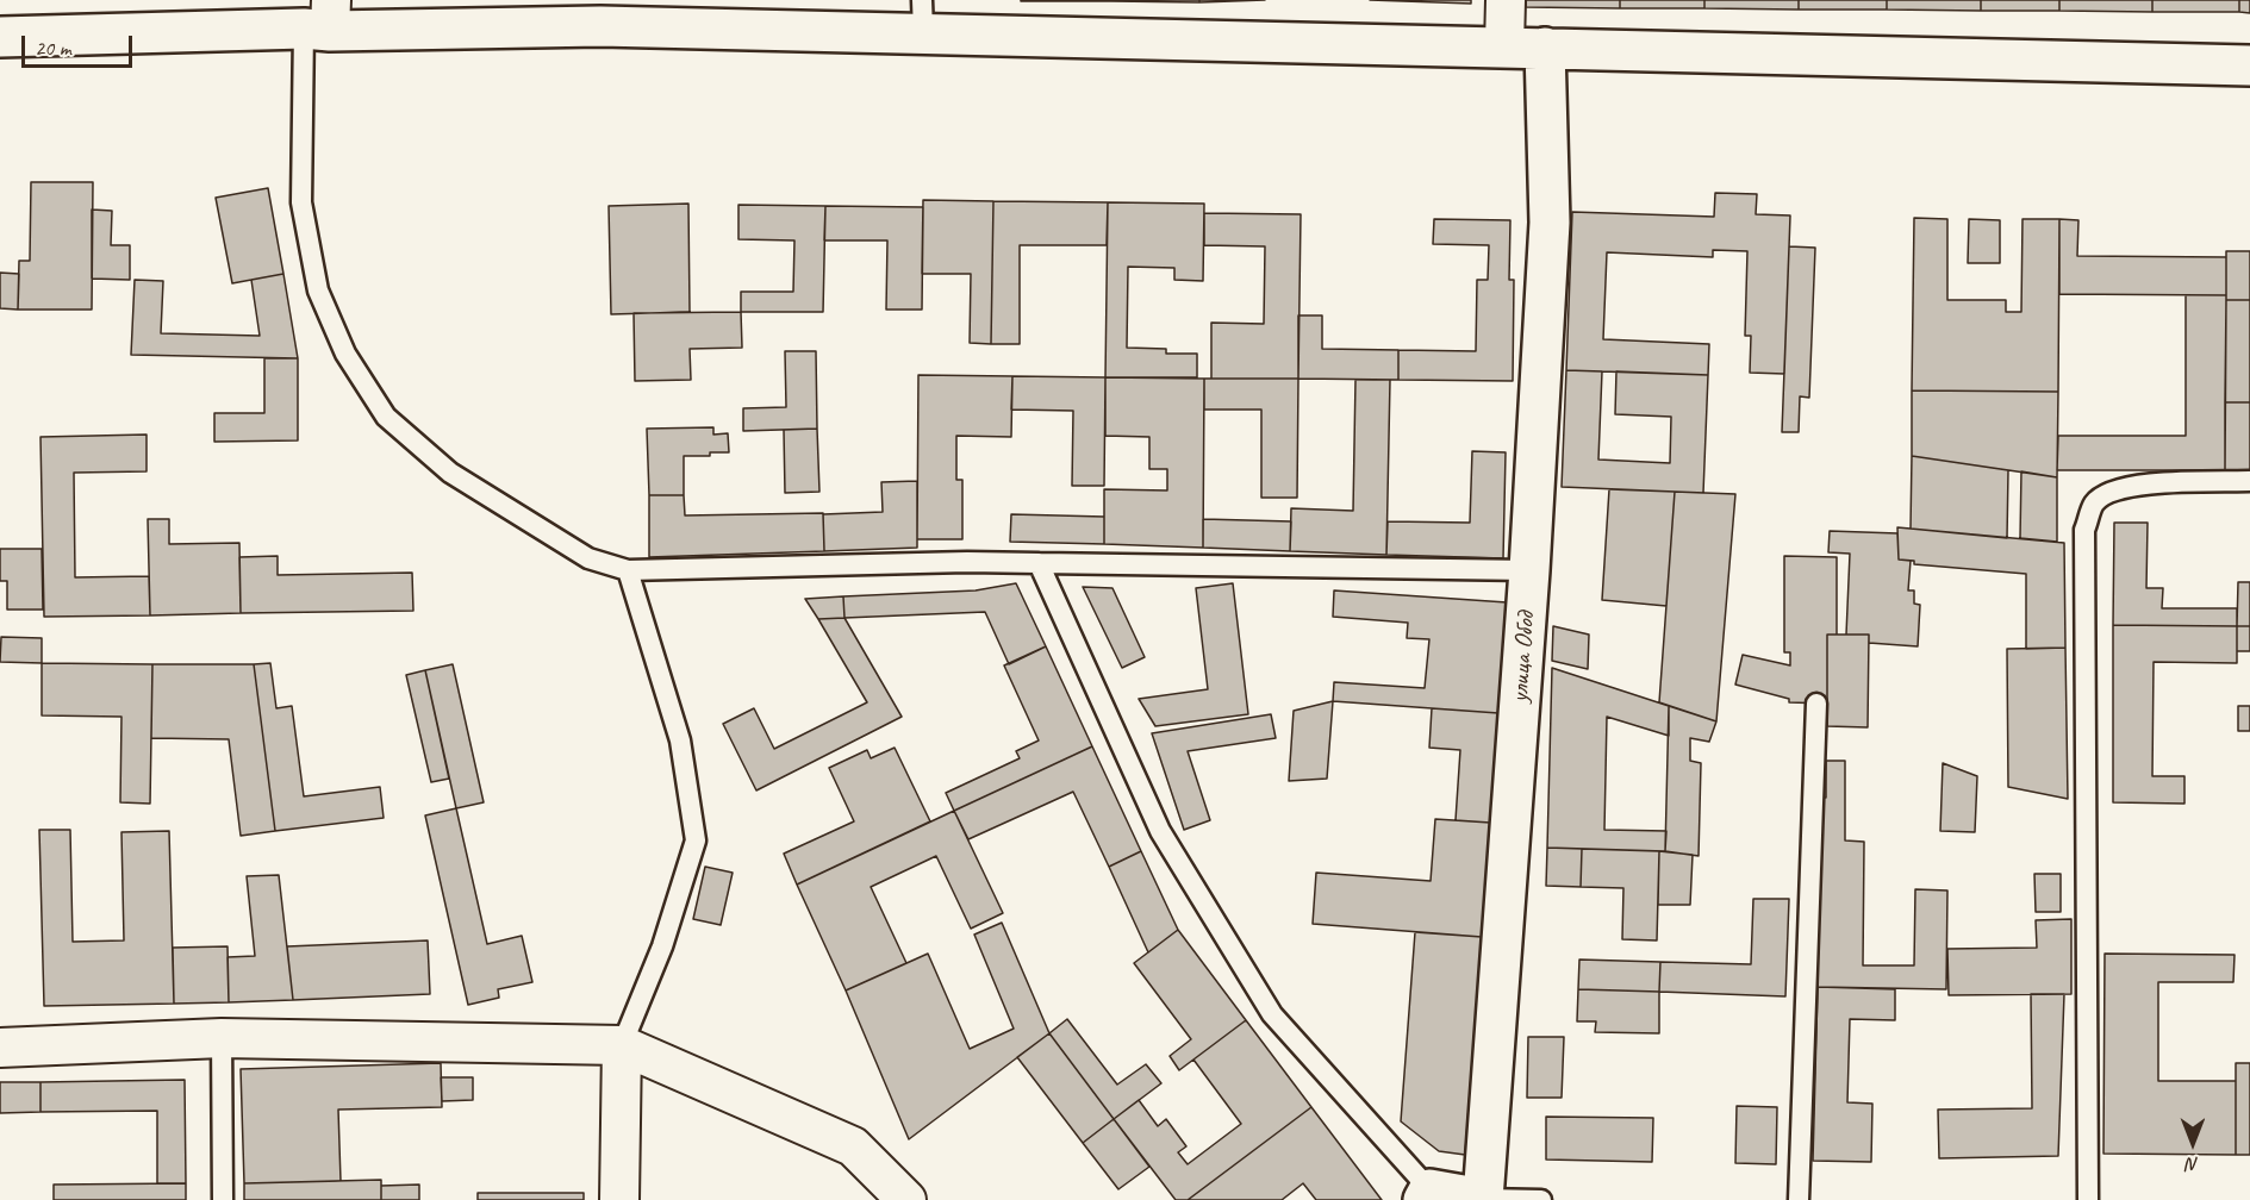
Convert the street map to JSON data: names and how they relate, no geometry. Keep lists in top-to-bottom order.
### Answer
{
  "streets": {
    "street": ["улица Обод"]
  },
  "scale_bar": "20 m",
  "north": "bottom"
}
